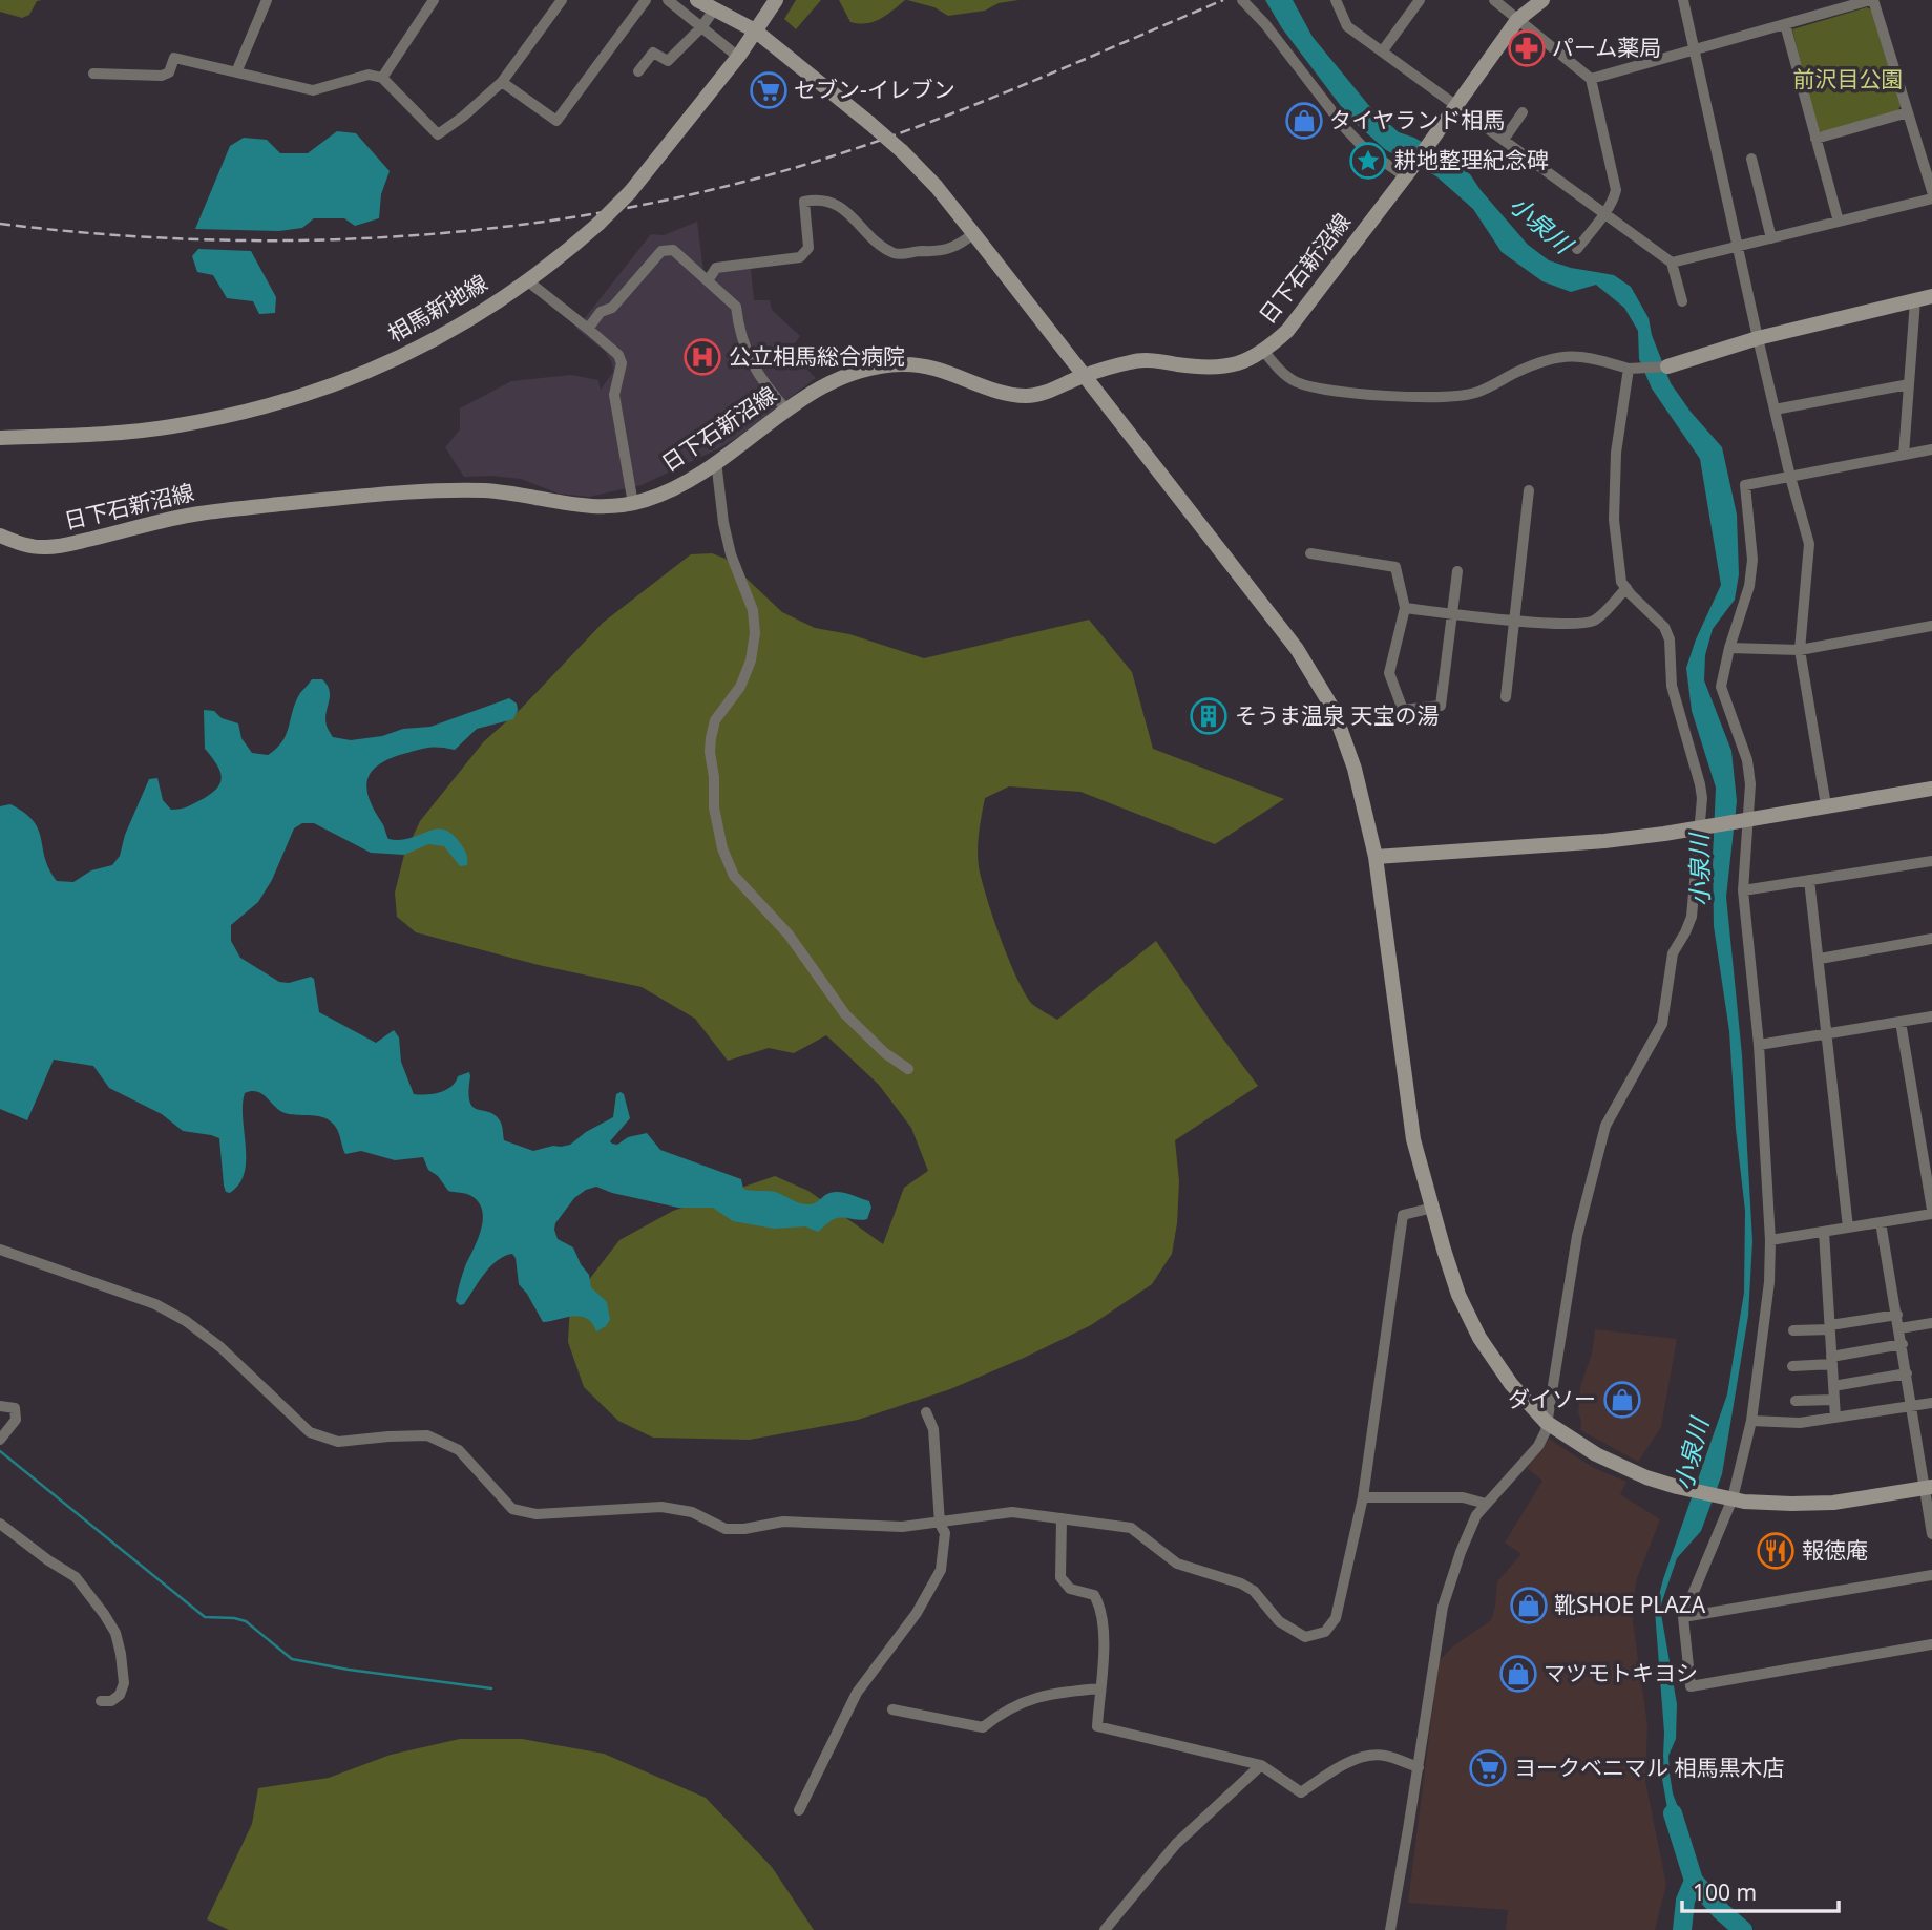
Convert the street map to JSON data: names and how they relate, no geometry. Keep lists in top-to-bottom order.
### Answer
{
  "streets": {
    "street": ["日下石新沼線", "相馬新地線"]
  },
  "water": ["小泉川"],
  "parks": ["前沢目公園"],
  "places": {
    "pharmacy": ["パーム薬局"],
    "supermarket": ["セブン-イレブン", "ヨークベニマル 相馬黒木店"],
    "shop": [
      "タイヤランド相馬",
      "ダイソー",
      "靴SHOE PLAZA",
      "マツモトキヨシ"
    ],
    "place": ["耕地整理紀念碑"],
    "hospital": ["公立相馬総合病院"],
    "building": ["そうま温泉 天宝の湯"],
    "restaurant": ["報徳庵"]
  },
  "scale_bar": "100 m"
}
